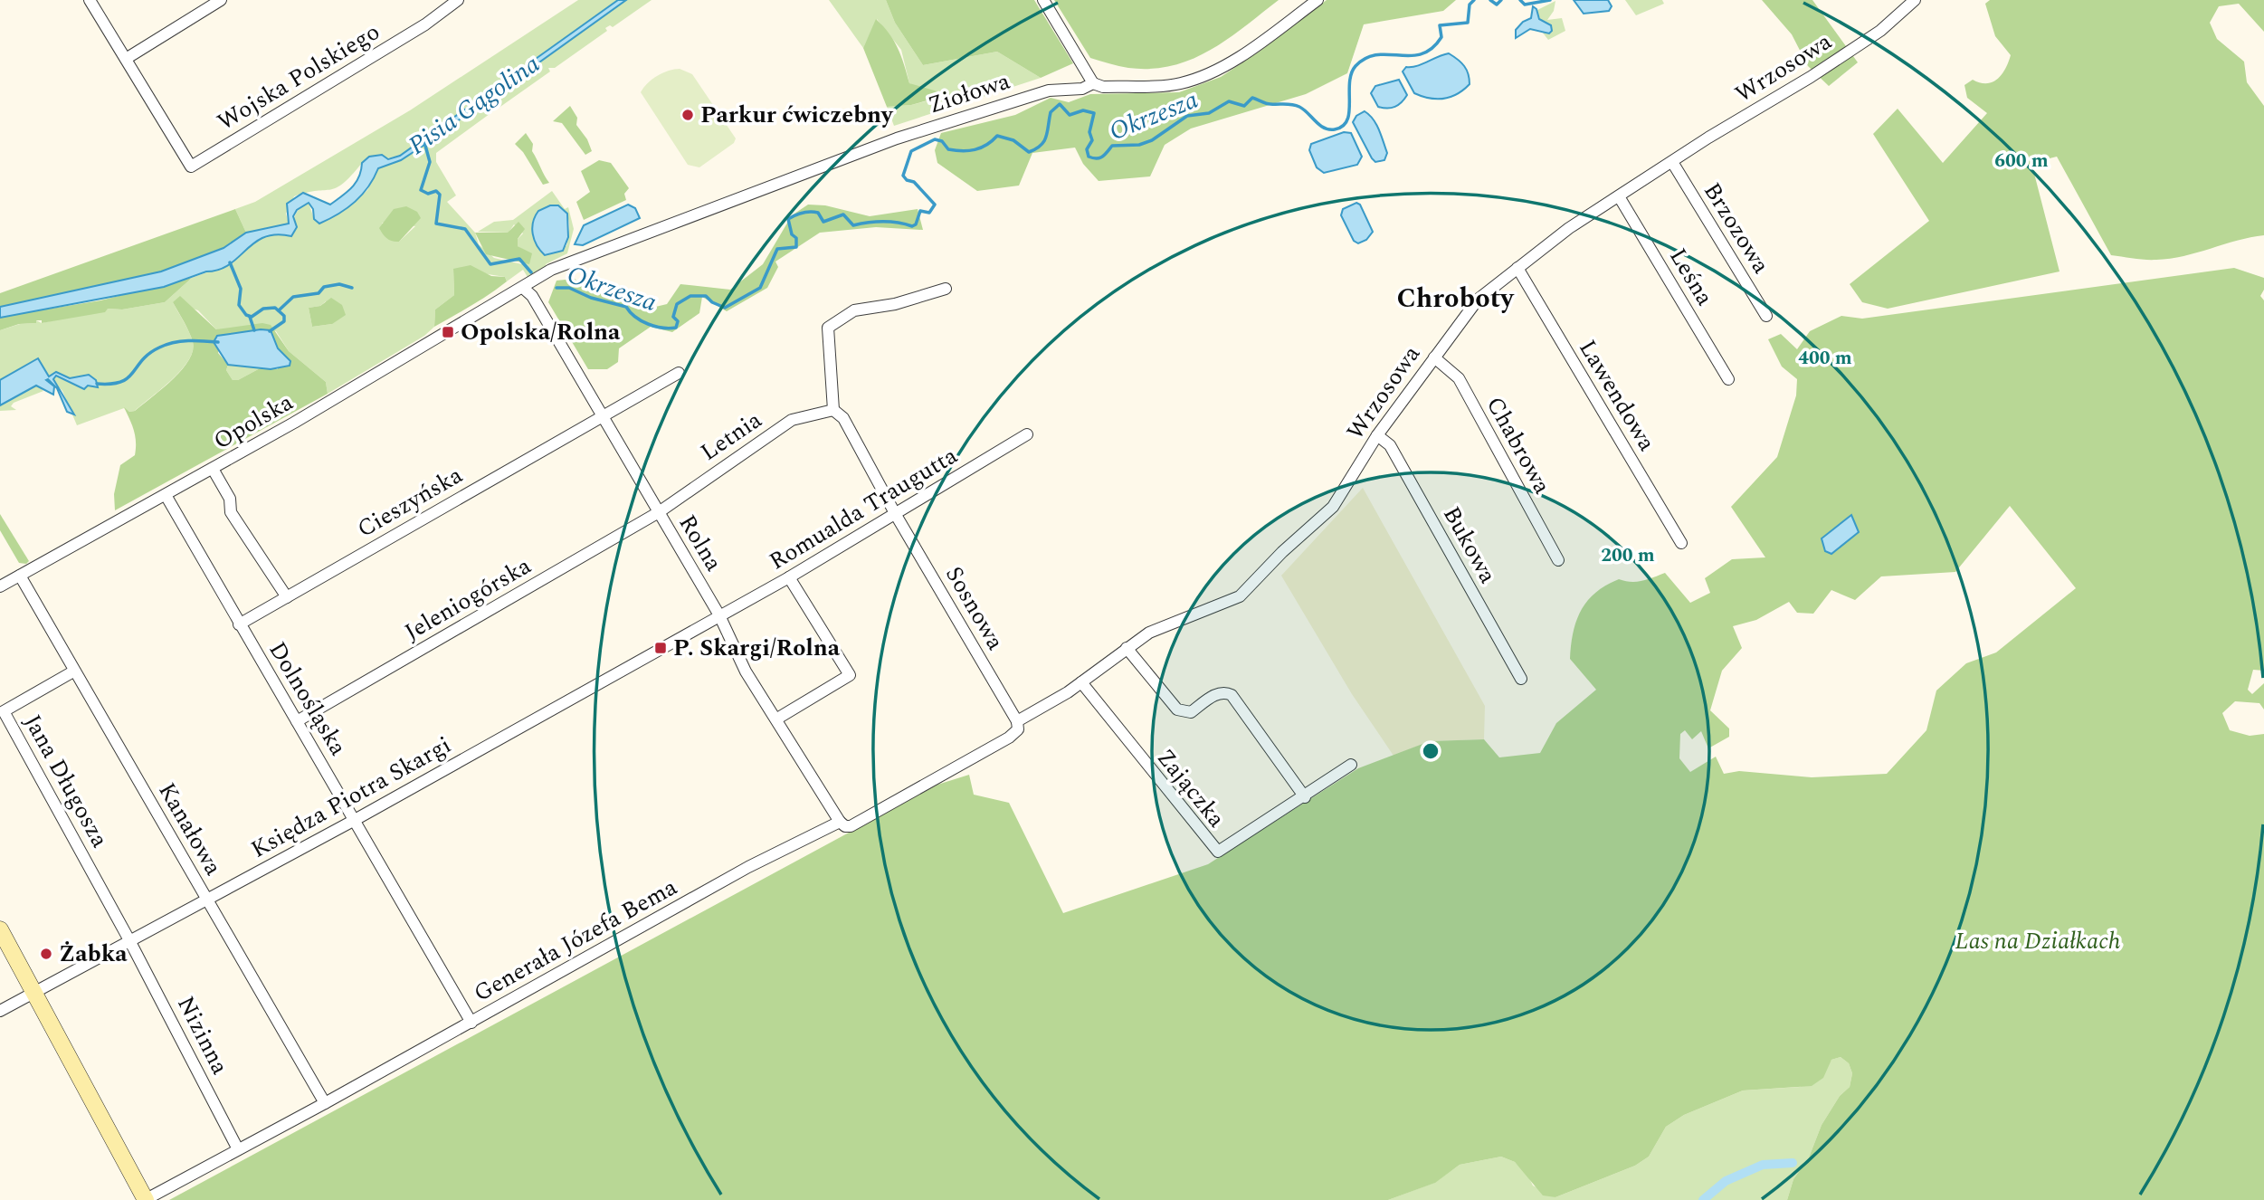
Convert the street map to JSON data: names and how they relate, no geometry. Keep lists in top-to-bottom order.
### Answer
{
  "streets": {
    "street": [
      "Wrzosowa",
      "Wojska Polskiego",
      "Ziołowa",
      "Brzozowa",
      "Leśna",
      "Lawendowa",
      "Opolska",
      "Letnia",
      "Chabrowa",
      "Cieszyńska",
      "Romualda Traugutta",
      "Rolna",
      "Bukowa",
      "Jeleniogórska",
      "Sosnowa",
      "Dolnośląska",
      "Jana Długosza",
      "Zajączka",
      "Księdza Piotra Skargi",
      "Kanałowa",
      "Generała Józefa Bema",
      "Nizinna"
    ]
  },
  "crossings": [
    ["Wrzosowa", "Brzozowa"],
    ["Wrzosowa", "Leśna"],
    ["Wrzosowa", "Lawendowa"],
    ["Wrzosowa", "Chabrowa"],
    ["Wrzosowa", "Bukowa"],
    ["Wrzosowa", "Sosnowa"],
    ["Wrzosowa", "Zajączka"],
    ["Wrzosowa", "Generała Józefa Bema"],
    ["Ziołowa", "Opolska"],
    ["Ziołowa", "Rolna"],
    ["Opolska", "Rolna"],
    ["Opolska", "Dolnośląska"],
    ["Opolska", "Kanałowa"],
    ["Letnia", "Rolna"],
    ["Letnia", "Jeleniogórska"],
    ["Letnia", "Sosnowa"],
    ["Cieszyńska", "Rolna"],
    ["Cieszyńska", "Dolnośląska"],
    ["Romualda Traugutta", "Rolna"],
    ["Romualda Traugutta", "Sosnowa"],
    ["Romualda Traugutta", "Księdza Piotra Skargi"],
    ["Rolna", "Jeleniogórska"],
    ["Rolna", "Księdza Piotra Skargi"],
    ["Rolna", "Generała Józefa Bema"],
    ["Jeleniogórska", "Dolnośląska"],
    ["Sosnowa", "Generała Józefa Bema"],
    ["Dolnośląska", "Księdza Piotra Skargi"],
    ["Dolnośląska", "Generała Józefa Bema"],
    ["Jana Długosza", "Księdza Piotra Skargi"],
    ["Jana Długosza", "Kanałowa"],
    ["Jana Długosza", "Nizinna"],
    ["Księdza Piotra Skargi", "Kanałowa"],
    ["Księdza Piotra Skargi", "Nizinna"],
    ["Kanałowa", "Generała Józefa Bema"],
    ["Generała Józefa Bema", "Nizinna"]
  ],
  "districts": ["Chroboty"],
  "water": ["Pisia Gągolina", "Okrzesza"],
  "parks": ["Las na Działkach"],
  "places": {
    "other": ["Parkur ćwiczebny", "Żabka"],
    "transit": ["Opolska/Rolna", "P. Skargi/Rolna"]
  },
  "rings": ["600 m", "400 m", "200 m"]
}
